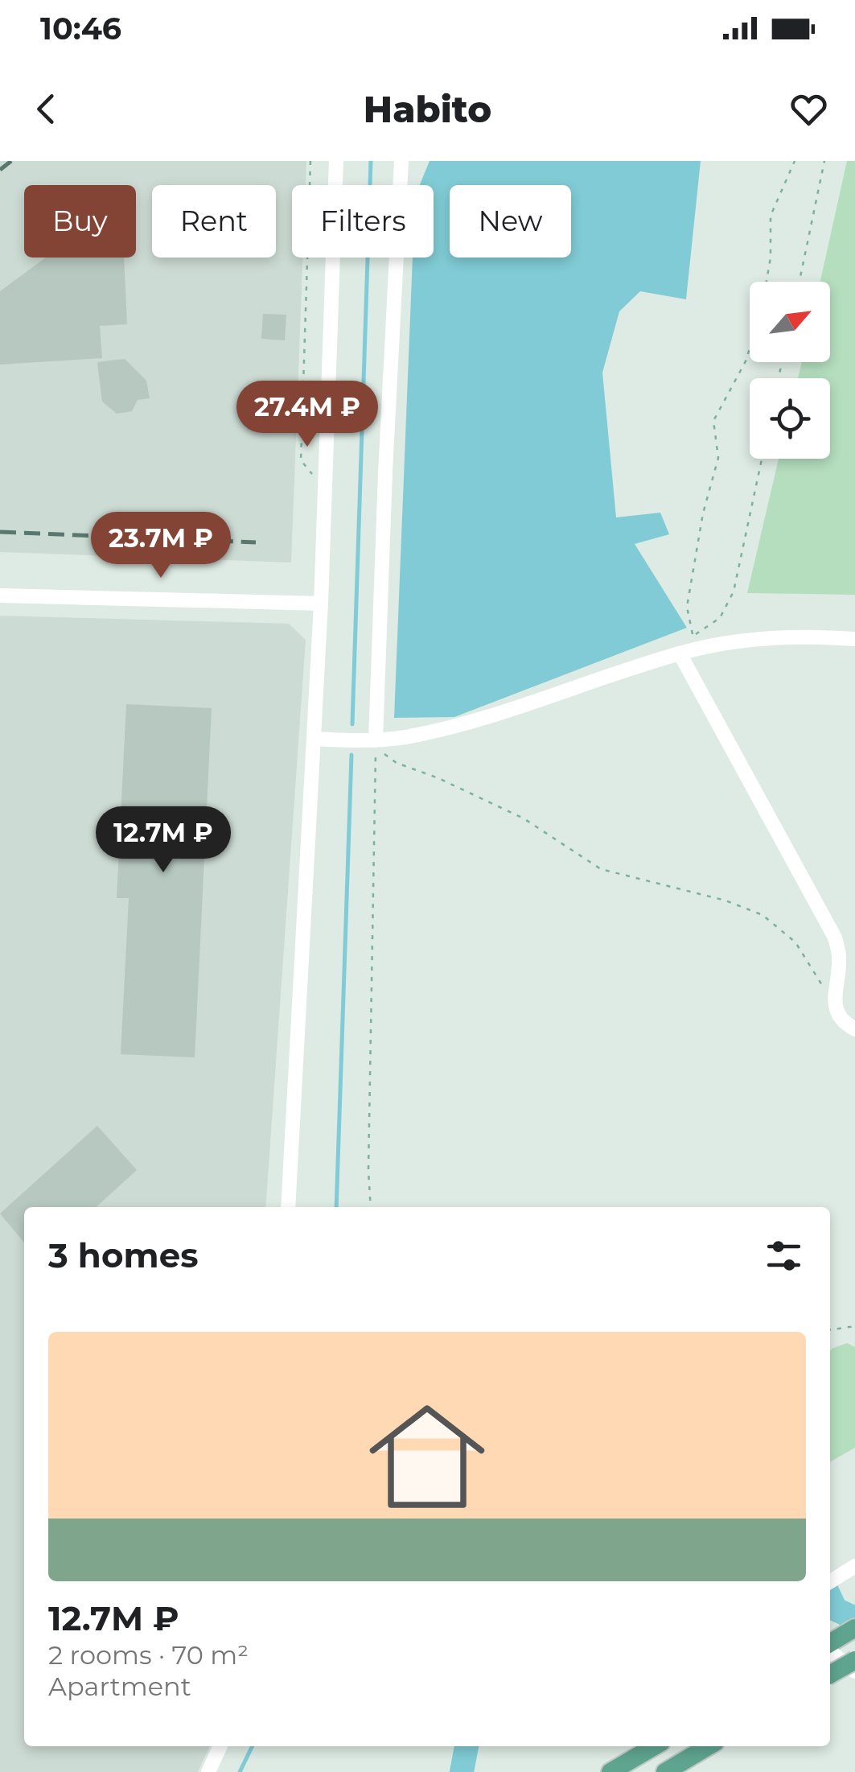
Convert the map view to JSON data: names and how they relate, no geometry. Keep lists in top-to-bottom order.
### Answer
{
  "north": "top right",
  "page": {
    "status": "10:46",
    "header": "Habito",
    "chip": [
      "Buy",
      "Rent",
      "Filters",
      "New"
    ],
    "price": ["27.4M ₽", "23.7M ₽", "12.7M ₽"],
    "heading": "3 homes",
    "list": [
      {
        "name": "12.7M ₽",
        "note": "2 rooms · 70 m² · Apartment"
      }
    ]
  }
}
